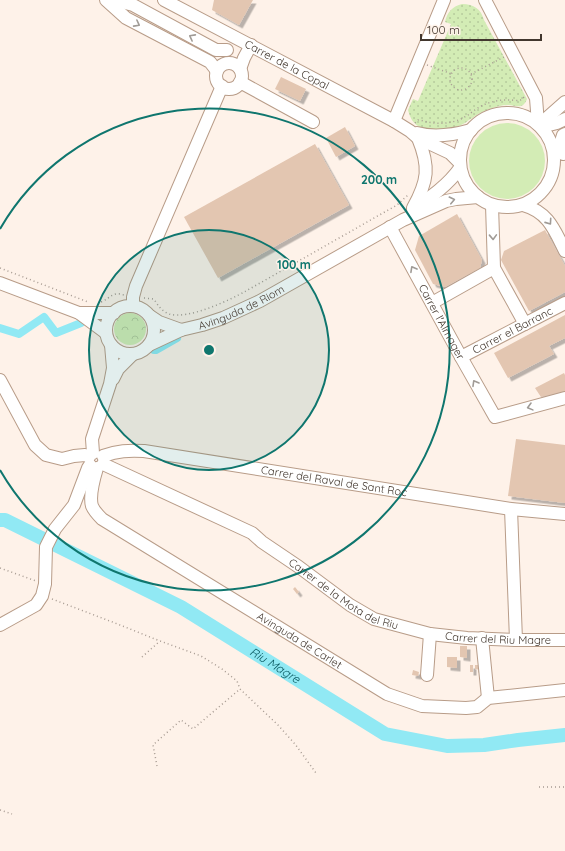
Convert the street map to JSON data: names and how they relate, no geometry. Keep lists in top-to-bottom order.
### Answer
{
  "streets": {
    "street": [
      "Carrer de la Copal",
      "Avinguda de Riom",
      "Carrer l'Almager",
      "Carrer el Barranc",
      "Carrer del Raval de Sant Roc",
      "Carrer de la Mota del Riu",
      "Carrer del Riu Magre",
      "Avinguda de Carlet"
    ]
  },
  "crossings": [
    ["Carrer de la Copal", "Avinguda de Riom"],
    ["Avinguda de Riom", "Carrer l'Almager"],
    ["Carrer l'Almager", "Carrer el Barranc"],
    ["Carrer del Raval de Sant Roc", "Carrer de la Mota del Riu"],
    ["Carrer del Raval de Sant Roc", "Avinguda de Carlet"],
    ["Carrer de la Mota del Riu", "Carrer del Riu Magre"],
    ["Carrer de la Mota del Riu", "Avinguda de Carlet"]
  ],
  "one_way": ["Carrer l'Almager"],
  "water": ["Riu Magre"],
  "scale_bar": "100 m",
  "rings": ["200 m", "100 m"]
}
